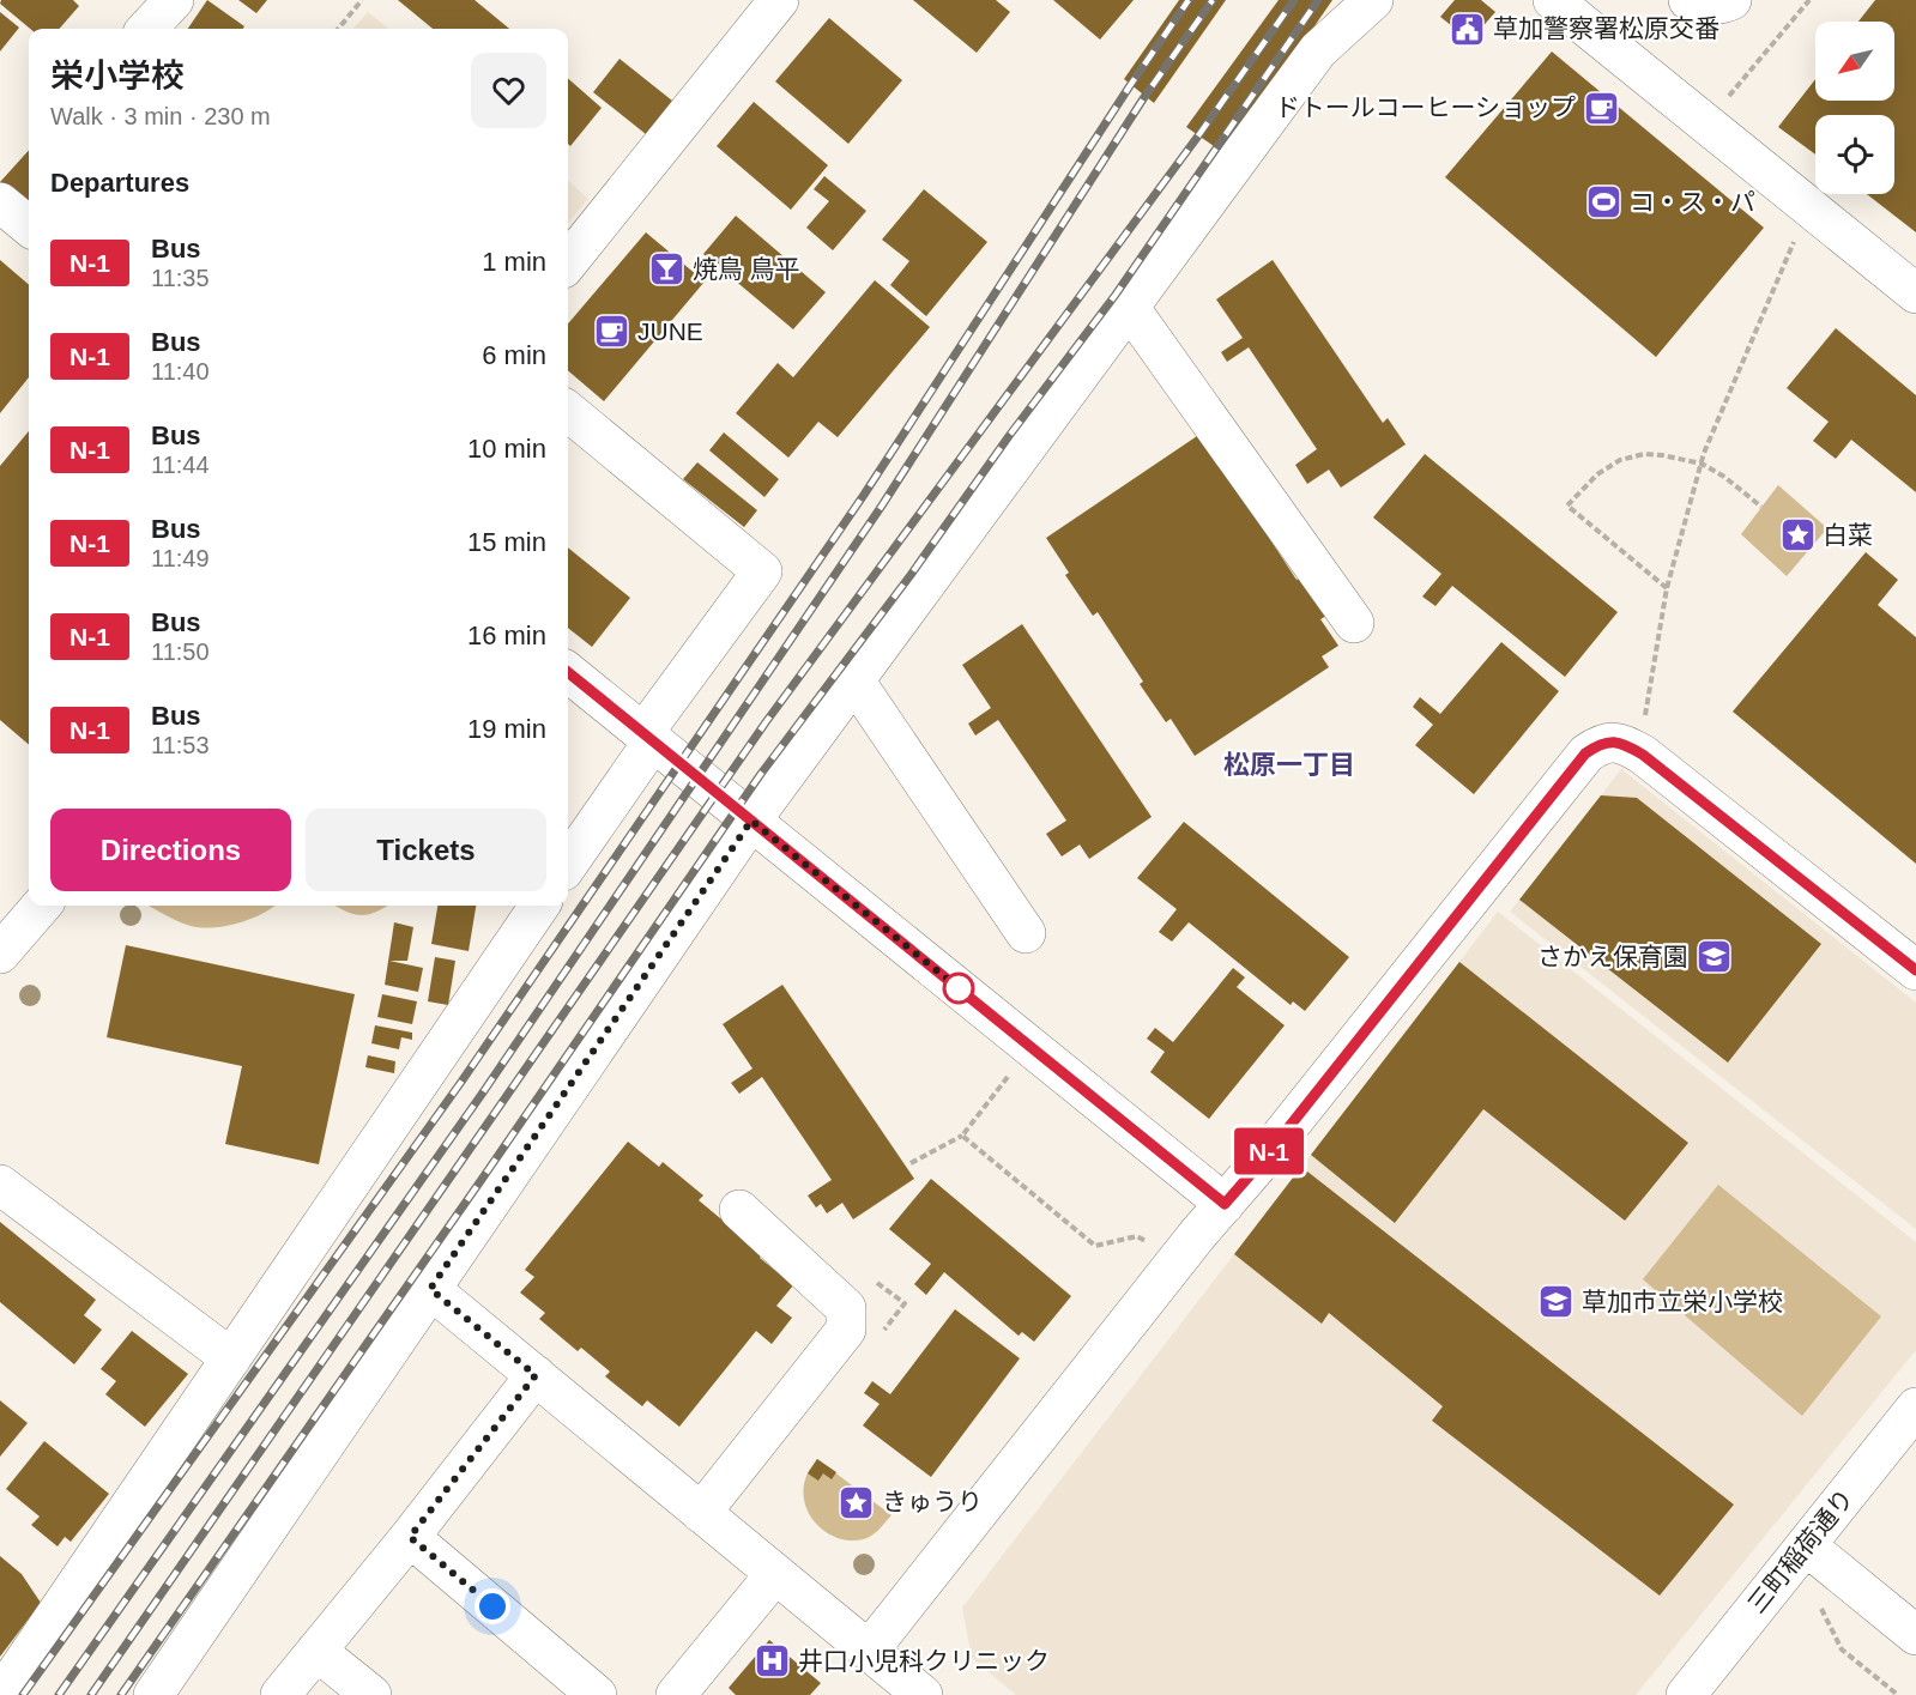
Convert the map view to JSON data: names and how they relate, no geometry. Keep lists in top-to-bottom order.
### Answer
{
  "streets": {
    "street": ["三町稲荷通り"]
  },
  "districts": ["松原一丁目"],
  "places": {
    "public building": ["草加警察署松原交番"],
    "cafe": ["ドトールコーヒーショップ", "JUNE"],
    "sports": ["コ・ス・パ"],
    "bar": ["焼鳥 鳥平"],
    "place": ["白菜", "きゅうり"],
    "school or university": ["さかえ保育園", "草加市立栄小学校"],
    "hospital": ["井口小児科クリニック"]
  },
  "lines": ["bus line N-1"],
  "north": "bottom left",
  "page": {
    "on_map": "N-1",
    "heading": [
      ["栄小学校", "Walk · 3 min · 230 m"],
      "Departures"
    ],
    "list": [
      {
        "mark": "N-1",
        "name": "Bus",
        "note": "11:35",
        "value": "1 min"
      },
      {
        "mark": "N-1",
        "name": "Bus",
        "note": "11:40",
        "value": "6 min"
      },
      {
        "mark": "N-1",
        "name": "Bus",
        "note": "11:44",
        "value": "10 min"
      },
      {
        "mark": "N-1",
        "name": "Bus",
        "note": "11:49",
        "value": "15 min"
      },
      {
        "mark": "N-1",
        "name": "Bus",
        "note": "11:50",
        "value": "16 min"
      },
      {
        "mark": "N-1",
        "name": "Bus",
        "note": "11:53",
        "value": "19 min"
      }
    ],
    "buttons": ["Directions", "Tickets"]
  }
}
